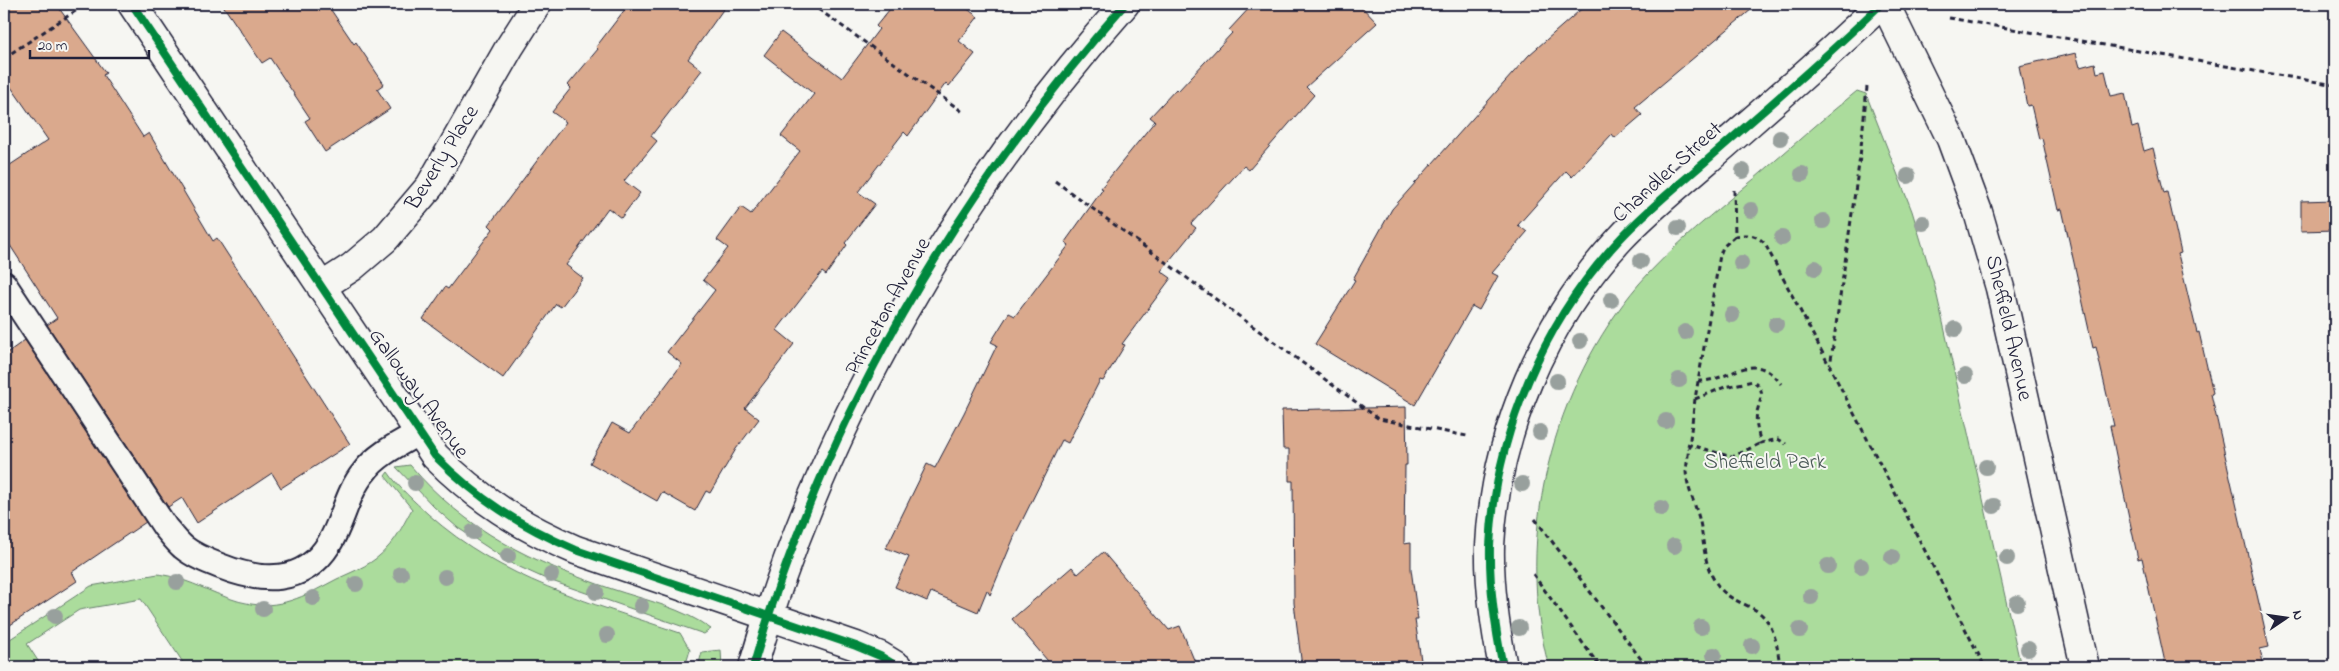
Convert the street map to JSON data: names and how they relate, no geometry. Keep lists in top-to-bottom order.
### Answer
{
  "streets": {
    "street": [
      "Beverly Place",
      "Chandler Street",
      "Princeton Avenue",
      "Sheffield Avenue",
      "Galloway Avenue"
    ]
  },
  "crossings": [
    ["Beverly Place", "Galloway Avenue"],
    ["Chandler Street", "Sheffield Avenue"],
    ["Princeton Avenue", "Galloway Avenue"]
  ],
  "parks": ["Sheffield Park"],
  "scale_bar": "20 m",
  "north": "right"
}
